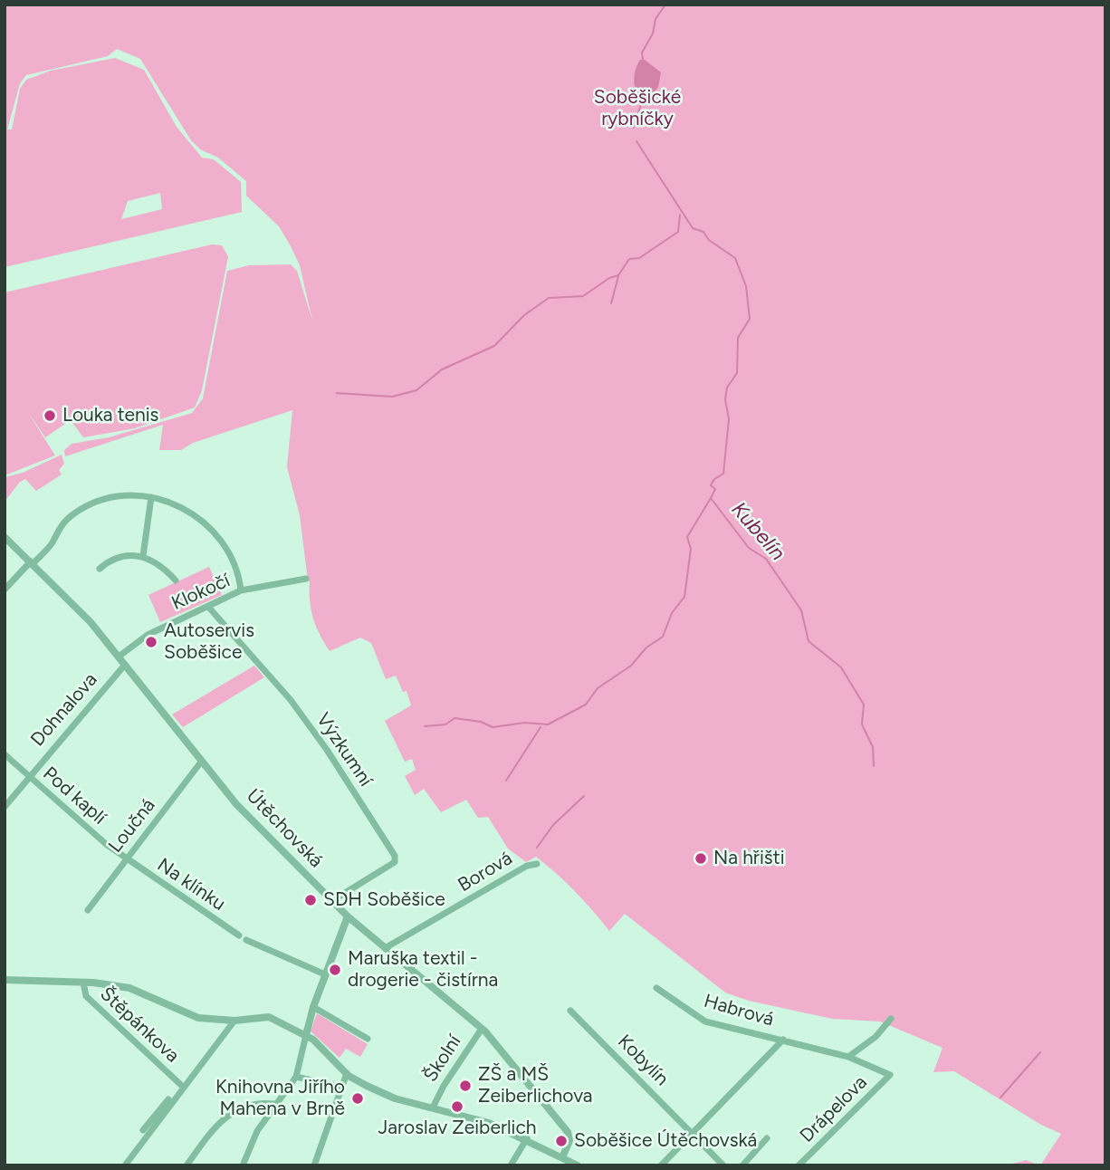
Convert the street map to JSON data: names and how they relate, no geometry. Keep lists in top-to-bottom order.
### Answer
{
  "streets": {
    "street": [
      "Klokočí",
      "Dohnalova",
      "Výzkumní",
      "Pod kaplí",
      "Loučná",
      "Útěchovská",
      "Borová",
      "Na klínku",
      "Habrová",
      "Štěpánkova",
      "Školní",
      "Kobylín",
      "Drápelova"
    ]
  },
  "crossings": [
    ["Klokočí", "Výzkumní"],
    ["Klokočí", "Útěchovská"],
    ["Dohnalova", "Pod kaplí"],
    ["Dohnalova", "Útěchovská"],
    ["Výzkumní", "Útěchovská"],
    ["Pod kaplí", "Loučná"],
    ["Pod kaplí", "Na klínku"],
    ["Loučná", "Útěchovská"],
    ["Loučná", "Na klínku"],
    ["Útěchovská", "Borová"],
    ["Útěchovská", "Školní"],
    ["Habrová", "Drápelova"]
  ],
  "water": ["Kubelín"],
  "parks": ["Soběšické rybníčky"],
  "places": [
    "Louka tenis",
    "Autoservis Soběšice",
    "Na hřišti",
    "SDH Soběšice",
    "Maruška textil - drogerie - čistírna",
    "ZŠ a MŠ Zeiberlichova",
    "Knihovna Jiřího Mahena v Brně",
    "Jaroslav Zeiberlich",
    "Soběšice Útěchovská"
  ]
}
